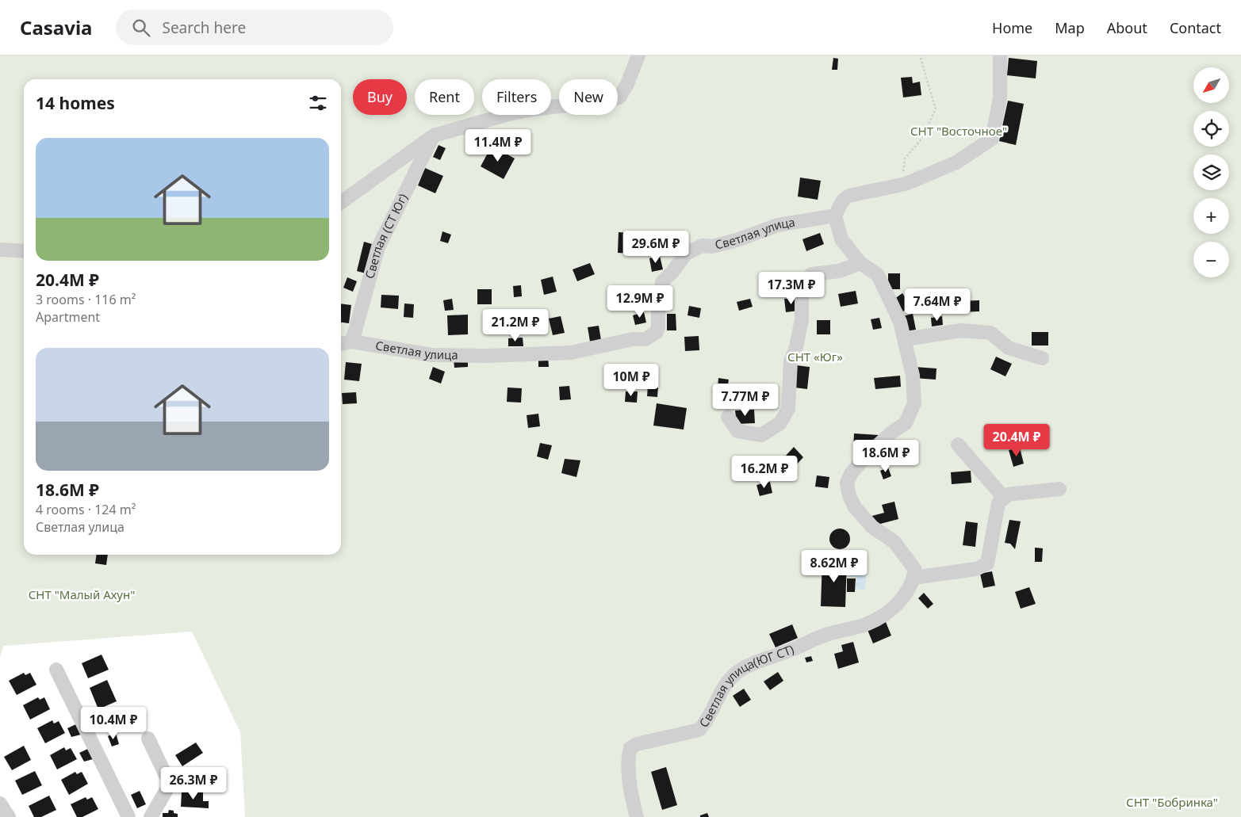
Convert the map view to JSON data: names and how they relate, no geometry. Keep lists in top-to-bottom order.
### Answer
{
  "streets": {
    "street": ["Светлая улица", "Светлая (СТ Юг)", "Светлая улица(ЮГ СТ)"]
  },
  "crossings": [
    ["Светлая улица", "Светлая (СТ Юг)"]
  ],
  "parks": [
    "СНТ \"Восточное\"",
    "СНТ «Юг»",
    "СНТ \"Малый Ахун\"",
    "СНТ \"Бобринка\""
  ],
  "north": "bottom left",
  "page": {
    "header": "Casavia",
    "search": "Search here",
    "nav": [
      "Home",
      "Map",
      "About",
      "Contact"
    ],
    "map_buttons": ["+", "−"],
    "chip": [
      "Buy",
      "Rent",
      "Filters",
      "New"
    ],
    "heading": "14 homes",
    "list": [
      {
        "name": "20.4M ₽",
        "note": "3 rooms · 116 m² · Apartment"
      },
      {
        "name": "18.6M ₽",
        "note": "4 rooms · 124 m² · Светлая улица"
      }
    ],
    "price": [
      "11.4M ₽",
      "29.6M ₽",
      "17.3M ₽",
      "12.9M ₽",
      "7.64M ₽",
      "21.2M ₽",
      "10M ₽",
      "7.77M ₽",
      "20.4M ₽",
      "18.6M ₽",
      "16.2M ₽",
      "8.62M ₽",
      "10.4M ₽",
      "26.3M ₽"
    ]
  }
}
